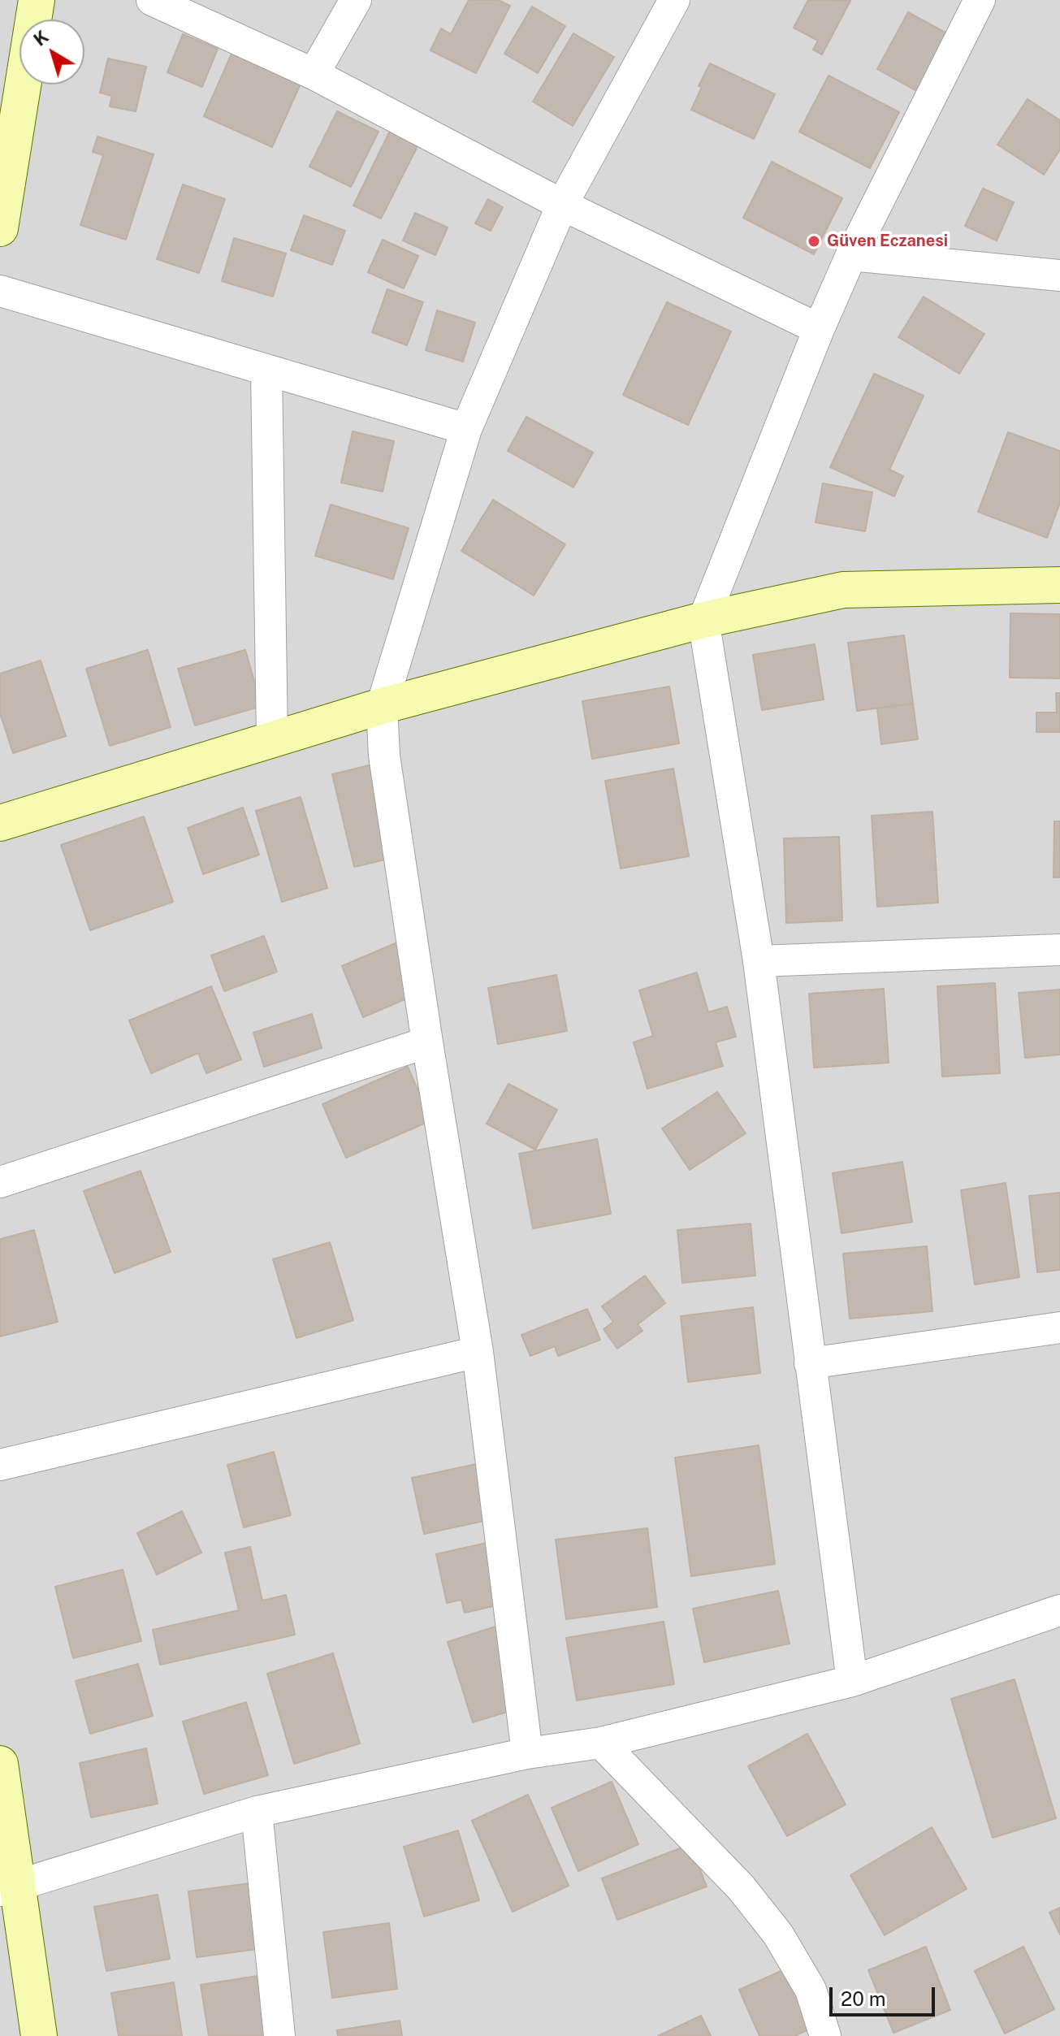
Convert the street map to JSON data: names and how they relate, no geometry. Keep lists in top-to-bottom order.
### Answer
{
  "places": ["Güven Eczanesi"],
  "scale_bar": "20 m",
  "north": "top left"
}
